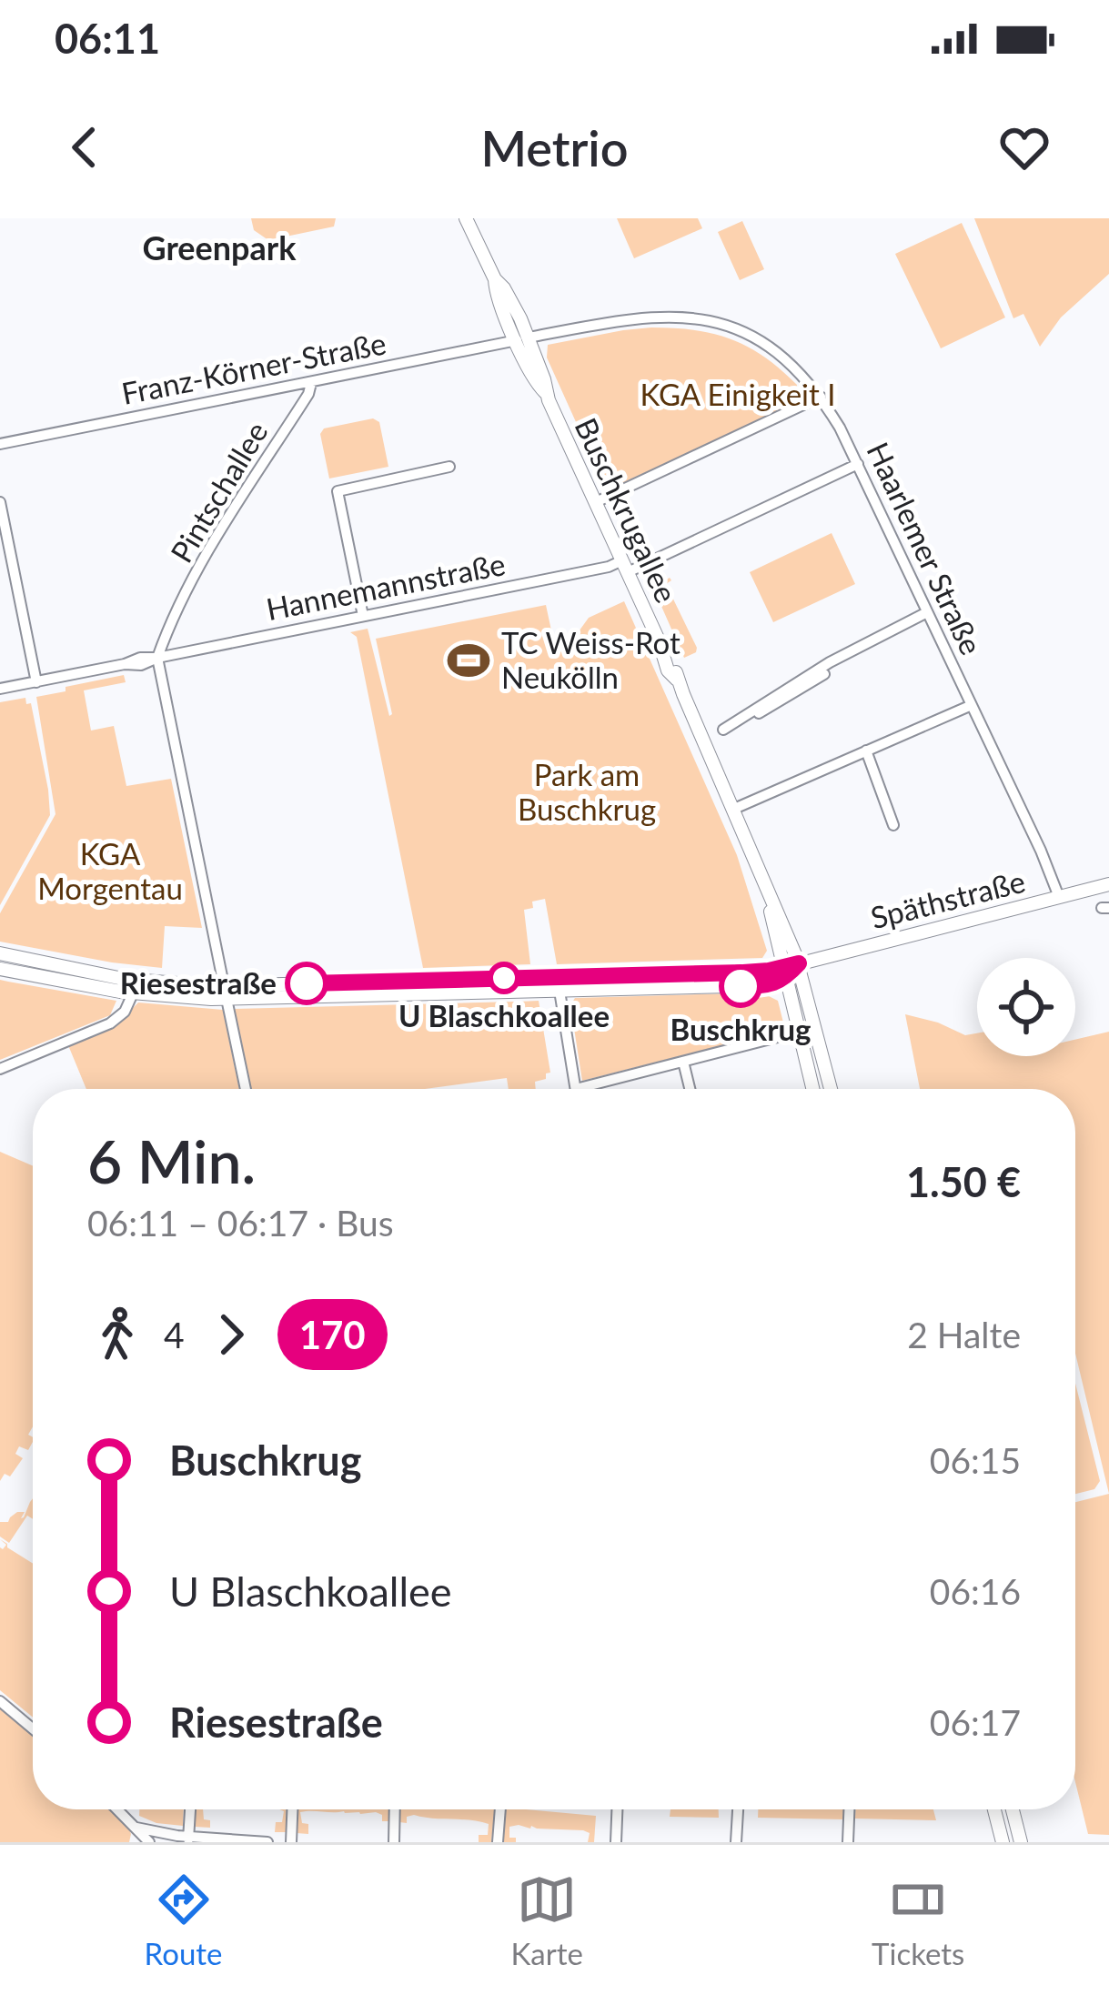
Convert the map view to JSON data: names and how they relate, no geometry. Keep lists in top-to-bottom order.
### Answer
{
  "streets": {
    "main road": ["Buschkrugallee", "Späthstraße"],
    "street": [
      "Franz-Körner-Straße",
      "Pintschallee",
      "Haarlemer Straße",
      "Hannemannstraße"
    ]
  },
  "crossings": [
    ["Franz-Körner-Straße", "Pintschallee"],
    ["Franz-Körner-Straße", "Buschkrugallee"],
    ["Franz-Körner-Straße", "Haarlemer Straße"],
    ["Pintschallee", "Hannemannstraße"],
    ["Buschkrugallee", "Haarlemer Straße"],
    ["Buschkrugallee", "Hannemannstraße"],
    ["Buschkrugallee", "Späthstraße"],
    ["Haarlemer Straße", "Hannemannstraße"],
    ["Haarlemer Straße", "Späthstraße"]
  ],
  "districts": ["Greenpark"],
  "parks": ["KGA Einigkeit I", "Park am Buschkrug", "KGA Morgentau"],
  "places": {
    "sports": ["TC Weiss-Rot Neukölln"],
    "other": ["U Blaschkoallee", "Riesestraße", "Buschkrug"]
  },
  "lines": ["bus line 170"],
  "page": {
    "status": "06:11",
    "header": "Metrio",
    "heading": ["6 Min.", "06:11 – 06:17 · Bus", "1.50 €"],
    "legs": ["4", "170", "2 Halte"],
    "list": [
      {
        "name": "Buschkrug",
        "value": "06:15"
      },
      {
        "name": "U Blaschkoallee",
        "value": "06:16"
      },
      {
        "name": "Riesestraße",
        "value": "06:17"
      }
    ],
    "tabs": ["Route", "Karte", "Tickets"]
  }
}
